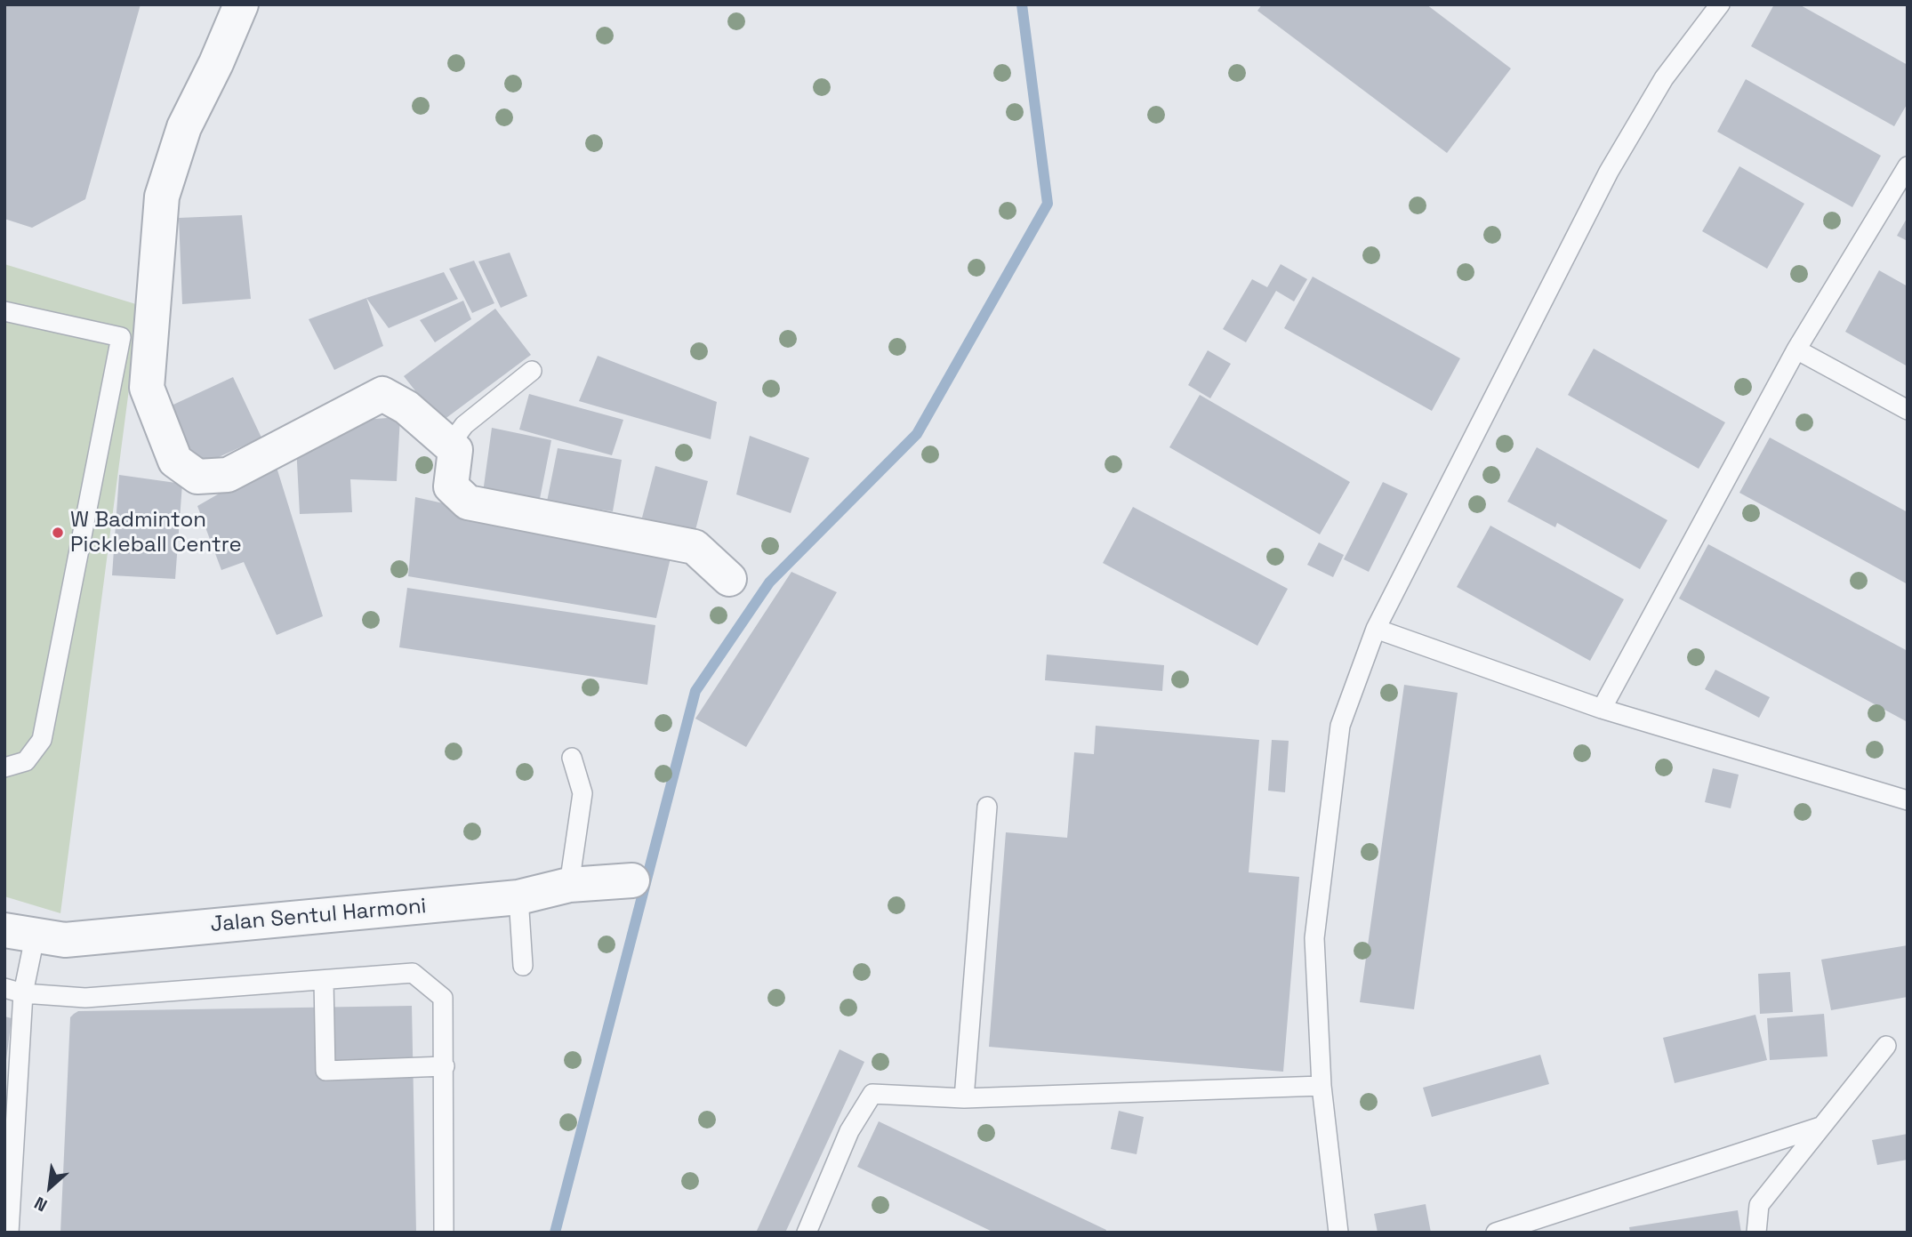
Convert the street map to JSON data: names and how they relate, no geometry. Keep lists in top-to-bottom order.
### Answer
{
  "streets": {
    "street": ["Jalan Sentul Harmoni"]
  },
  "places": ["W Badminton Pickleball Centre"],
  "north": "bottom left"
}
